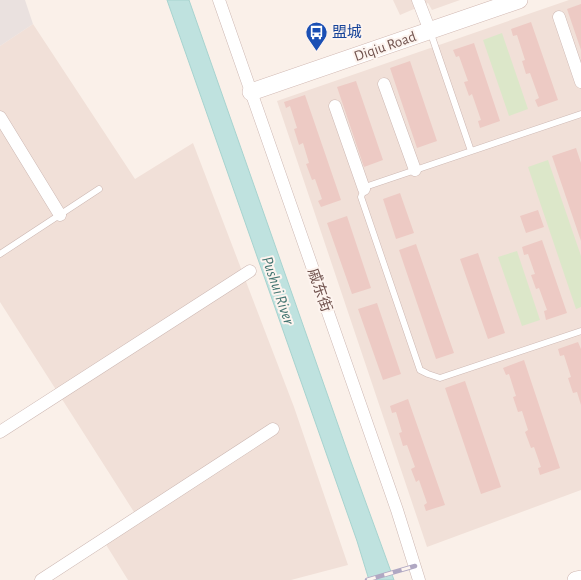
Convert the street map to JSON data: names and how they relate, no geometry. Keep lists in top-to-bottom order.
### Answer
{
  "streets": {
    "street": ["Diqiu Road", "戚东街"]
  },
  "crossings": [
    ["Diqiu Road", "戚东街"]
  ],
  "water": ["Pushui River"],
  "places": {
    "bus stop": ["盟城"]
  }
}
